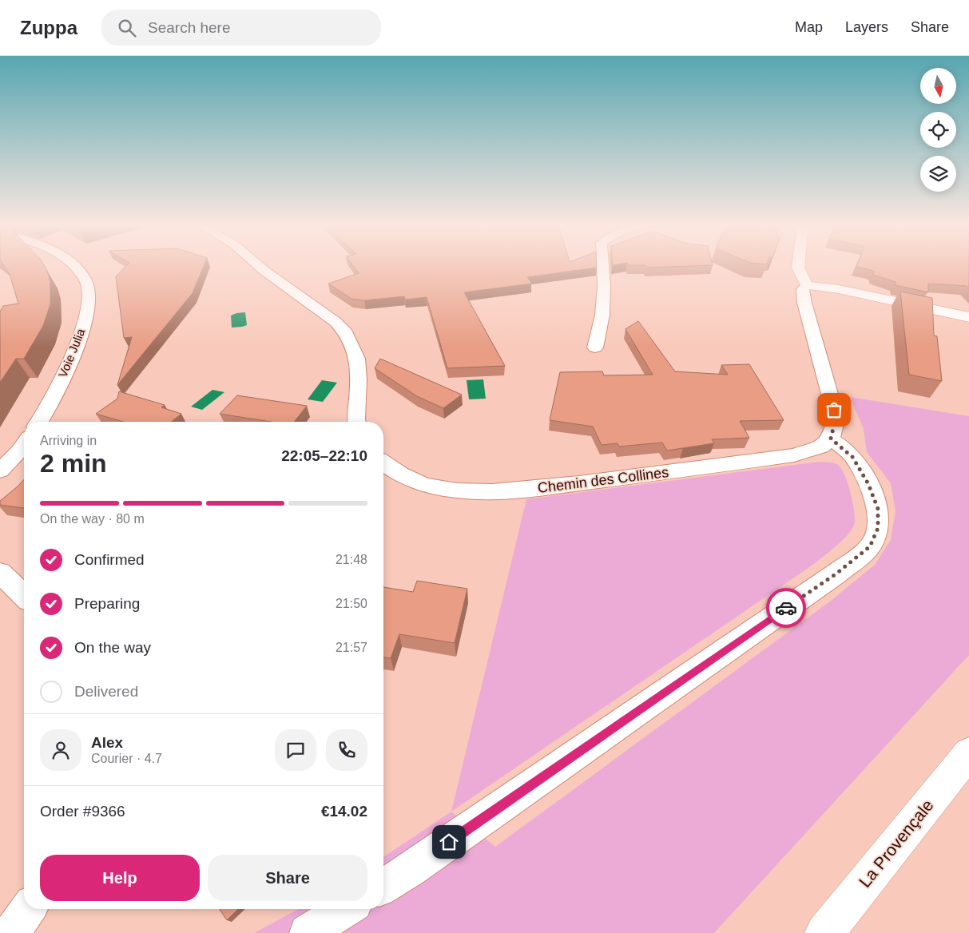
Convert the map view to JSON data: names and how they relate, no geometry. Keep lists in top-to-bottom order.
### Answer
{
  "streets": {
    "main road": ["La Provençale"],
    "street": ["Voie Julia", "Chemin des Collines"]
  },
  "north": "bottom",
  "page": {
    "header": "Zuppa",
    "search": "Search here",
    "nav": ["Map", "Layers", "Share"],
    "heading": ["2 min", "Arriving in", "22:05–22:10"],
    "panel": [
      "Alex",
      "Courier · 4.7",
      "Order #9366",
      "€14.02"
    ],
    "bar": "On the way · 80 m",
    "list": [
      ["Confirmed", "21:48"],
      ["Preparing", "21:50"],
      ["On the way", "21:57"],
      "Delivered"
    ],
    "buttons": ["Help", "Share"]
  }
}
